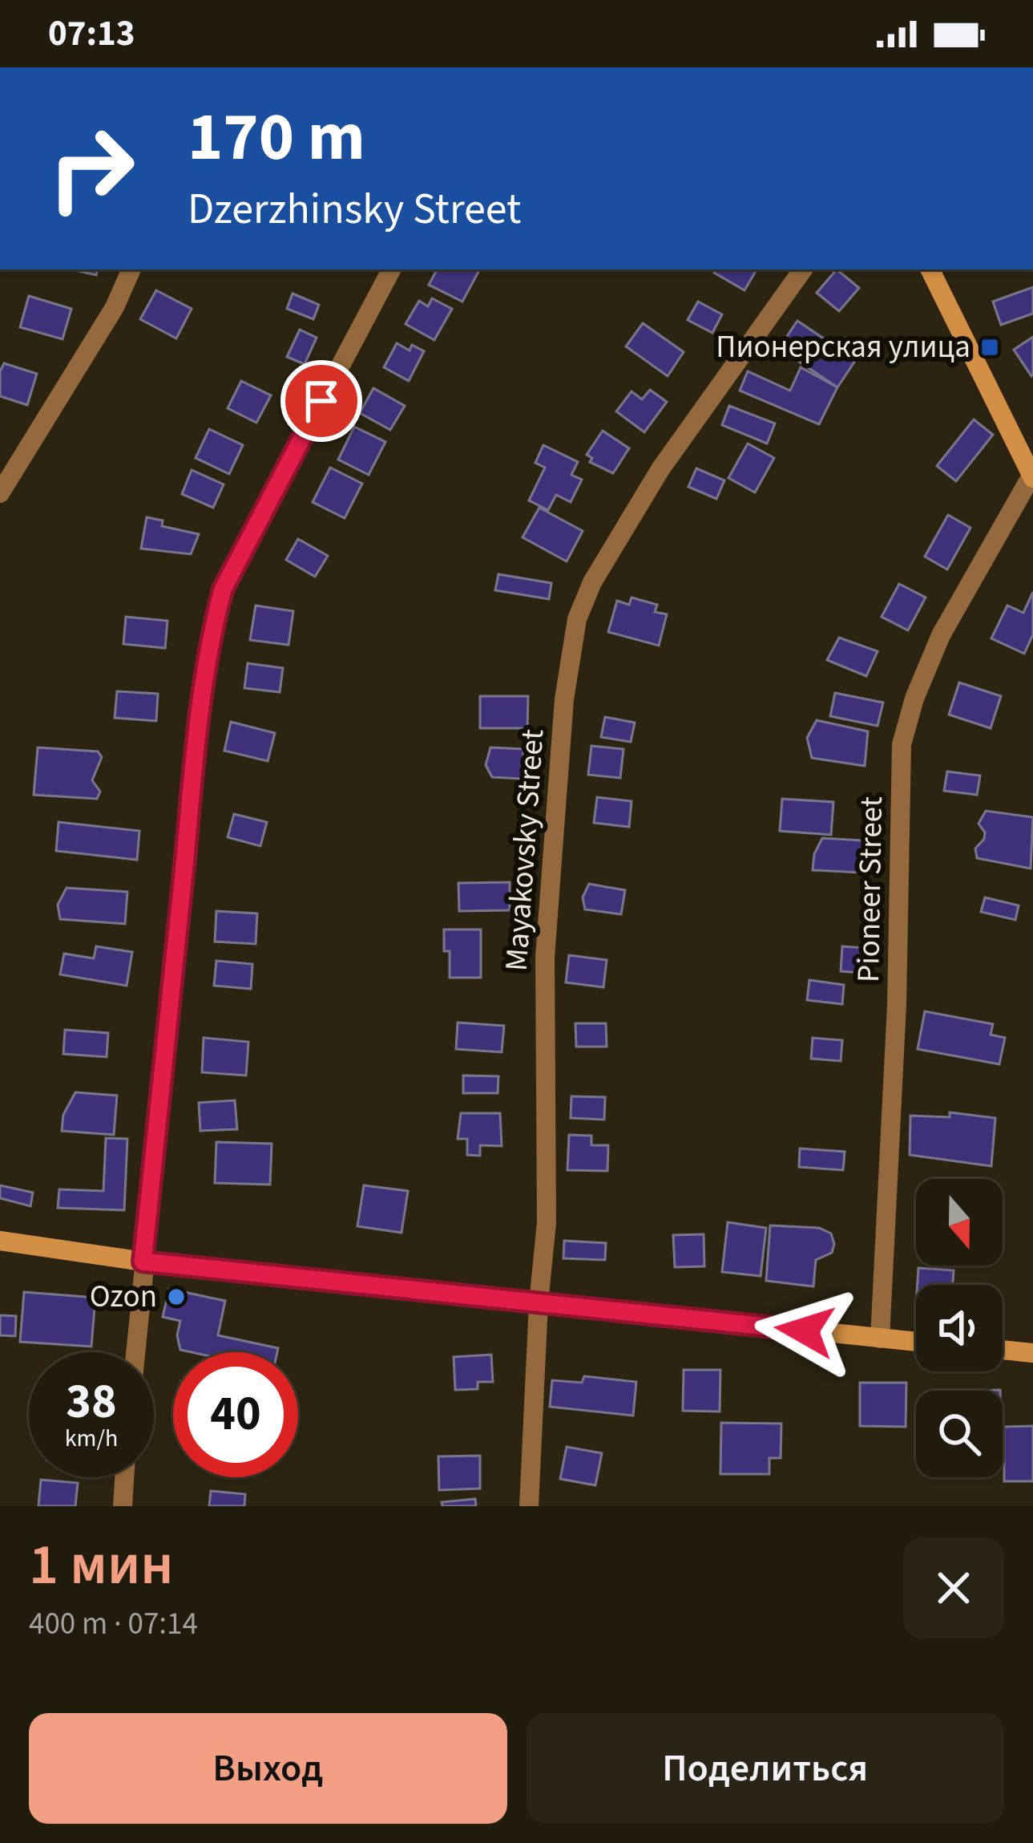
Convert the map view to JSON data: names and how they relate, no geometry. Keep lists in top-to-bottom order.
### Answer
{
  "streets": {
    "street": ["Mayakovsky Street", "Pioneer Street"]
  },
  "places": {
    "transit": ["Пионерская улица"],
    "other": ["Ozon"]
  },
  "north": "bottom",
  "page": {
    "status": "07:13",
    "turn": ["170 m", "Dzerzhinsky Street"],
    "speed": "38 km/h",
    "limit": "40",
    "heading": ["1 мин", "400 m · 07:14"],
    "buttons": ["Выход", "Поделиться"]
  }
}
